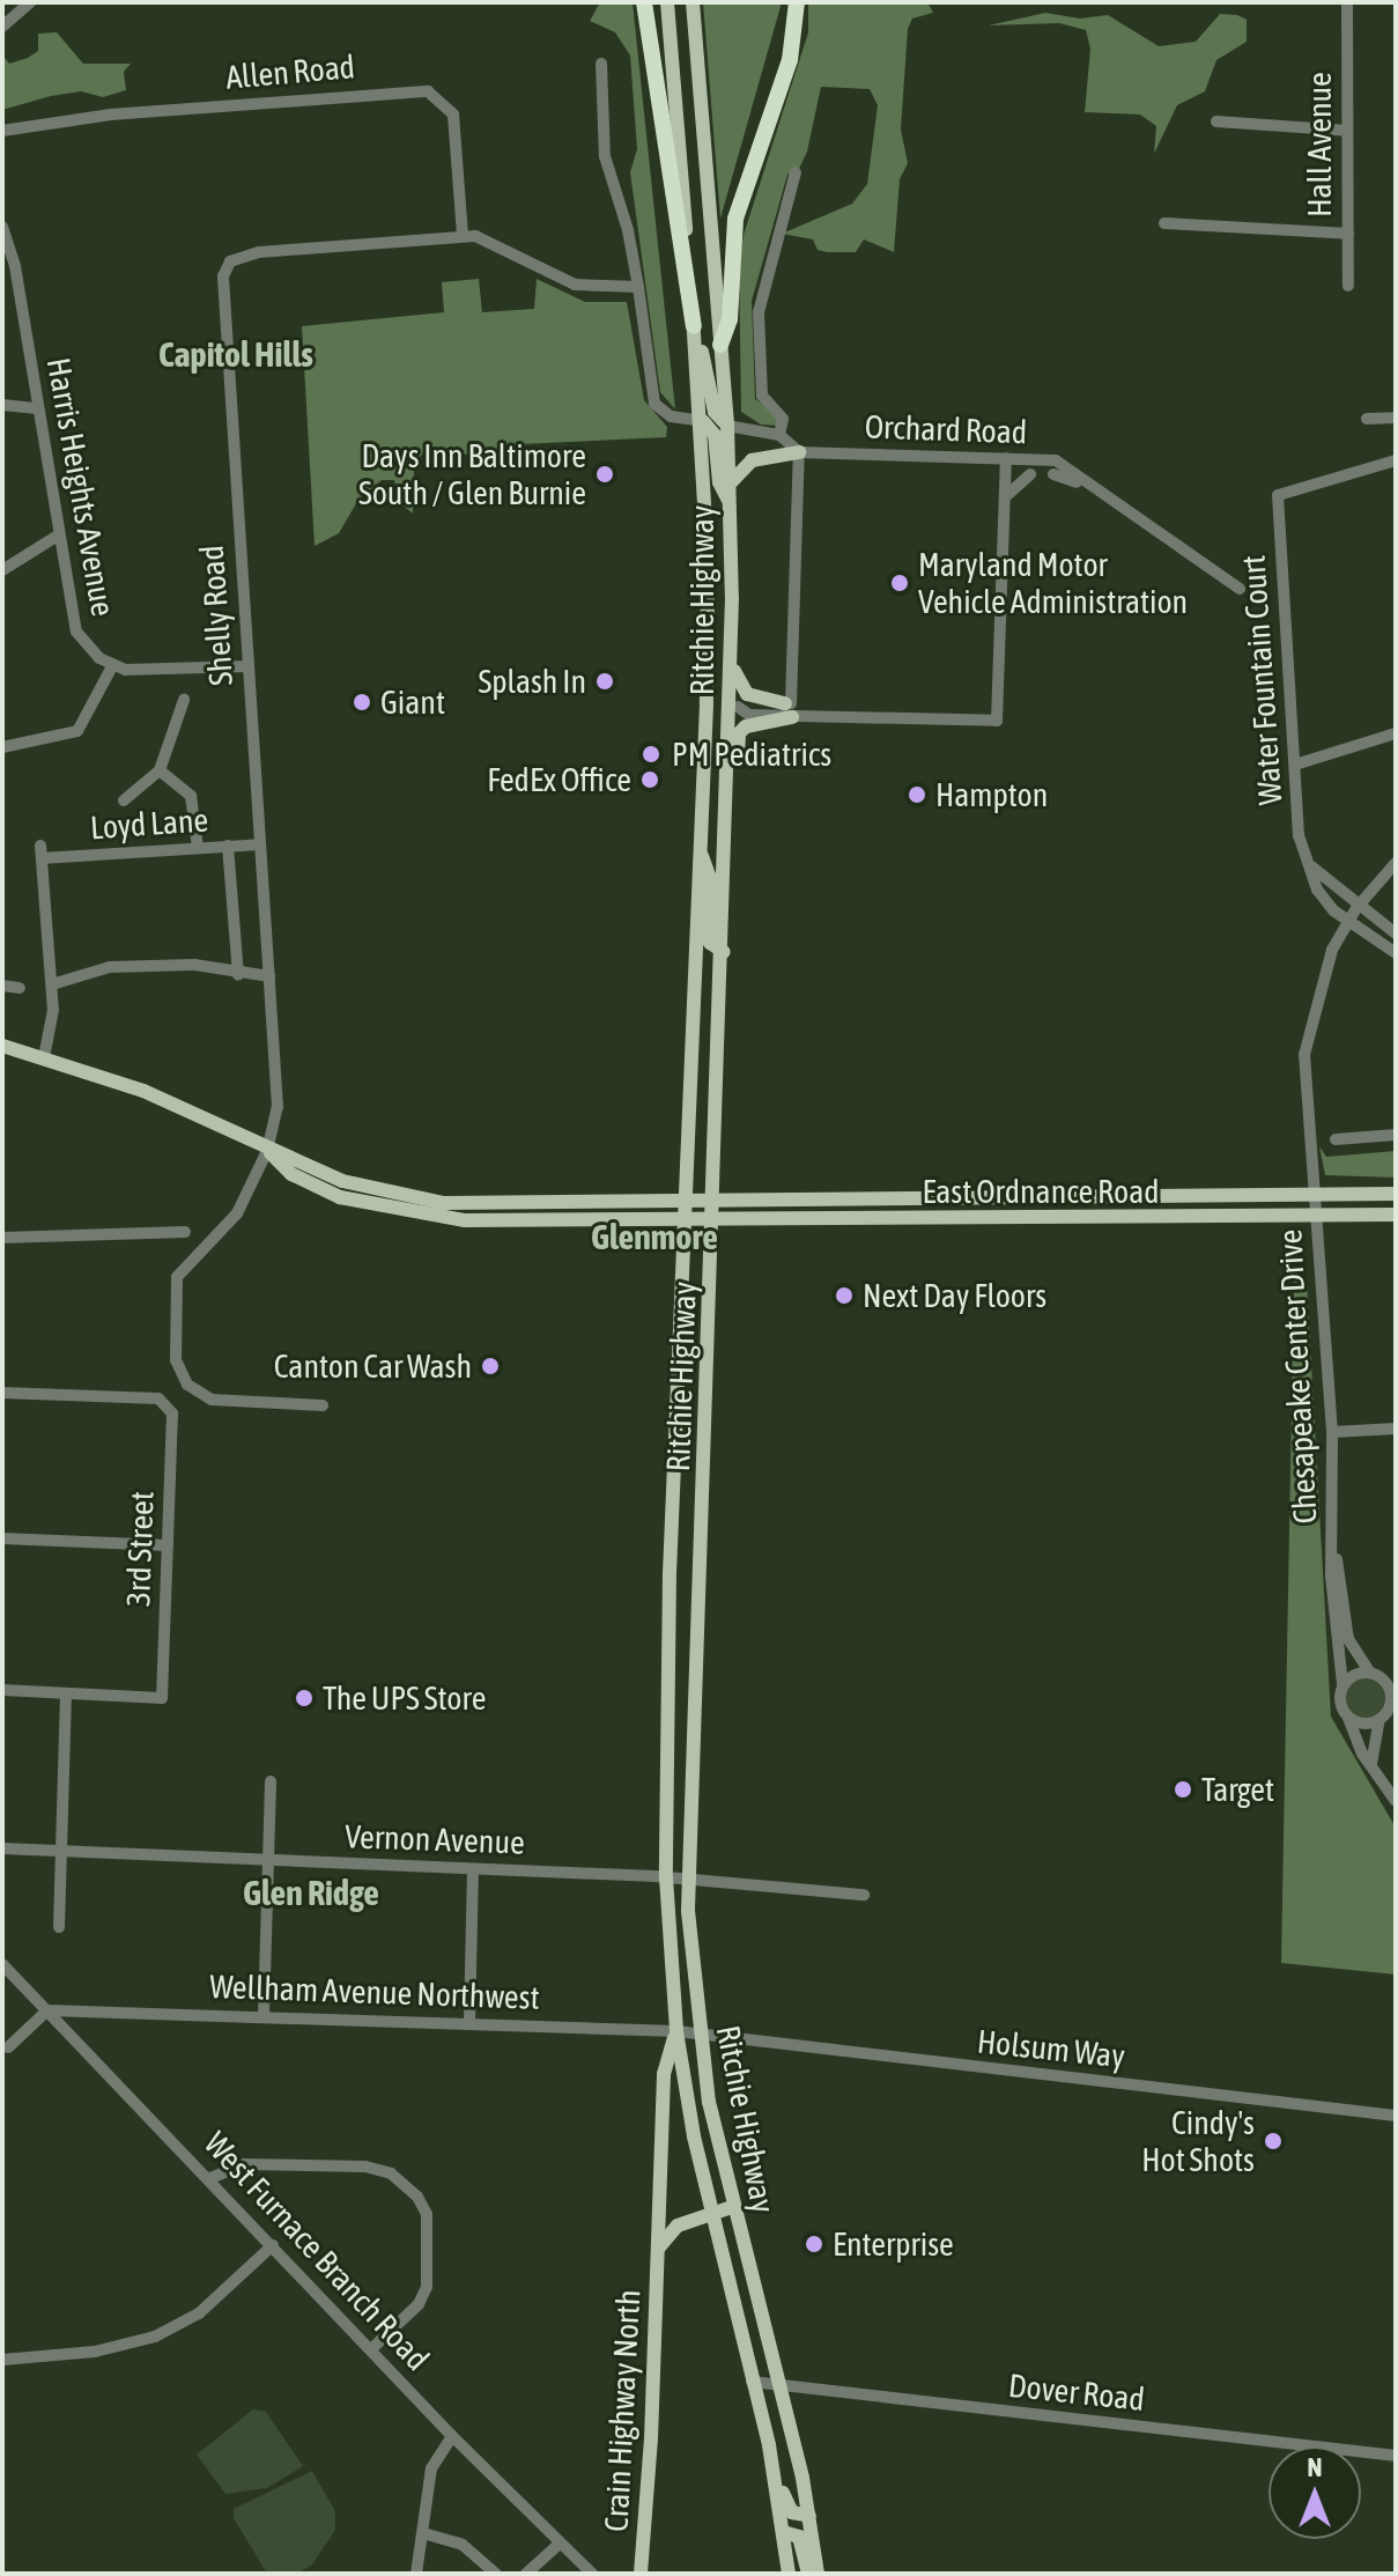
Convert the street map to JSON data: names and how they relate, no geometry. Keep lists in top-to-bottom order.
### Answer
{
  "streets": {
    "main road": ["Ritchie Highway", "East Ordnance Road", "Crain Highway North"],
    "street": [
      "Allen Road",
      "Hall Avenue",
      "Orchard Road",
      "Harris Heights Avenue",
      "Shelly Road",
      "Water Fountain Court",
      "Loyd Lane",
      "Chesapeake Center Drive",
      "3rd Street",
      "Vernon Avenue",
      "Wellham Avenue Northwest",
      "Holsum Way",
      "West Furnace Branch Road",
      "Dover Road"
    ]
  },
  "crossings": [
    ["Allen Road", "Shelly Road"],
    ["Ritchie Highway", "East Ordnance Road"],
    ["Ritchie Highway", "Vernon Avenue"],
    ["Ritchie Highway", "Wellham Avenue Northwest"],
    ["Ritchie Highway", "Holsum Way"],
    ["Ritchie Highway", "Dover Road"],
    ["Ritchie Highway", "Crain Highway North"],
    ["Shelly Road", "Loyd Lane"],
    ["Shelly Road", "East Ordnance Road"],
    ["Water Fountain Court", "Chesapeake Center Drive"],
    ["East Ordnance Road", "Chesapeake Center Drive"],
    ["Wellham Avenue Northwest", "Holsum Way"],
    ["Wellham Avenue Northwest", "West Furnace Branch Road"],
    ["Wellham Avenue Northwest", "Crain Highway North"]
  ],
  "districts": ["Capitol Hills", "Glenmore", "Glen Ridge"],
  "places": [
    "Days Inn Baltimore South / Glen Burnie",
    "Maryland Motor Vehicle Administration",
    "Splash In",
    "Giant",
    "PM Pediatrics",
    "FedEx Office",
    "Hampton",
    "Next Day Floors",
    "Canton Car Wash",
    "The UPS Store",
    "Target",
    "Cindy's Hot Shots",
    "Enterprise"
  ],
  "north": "top"
}
